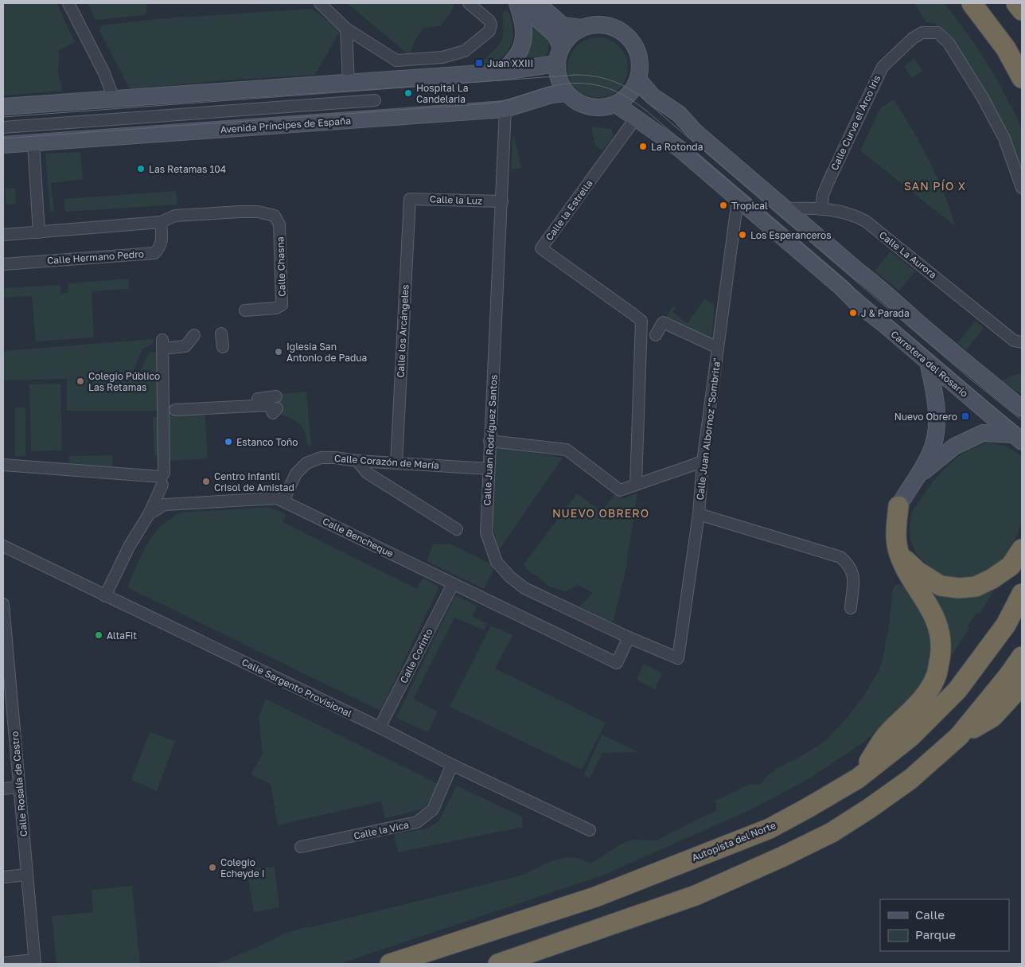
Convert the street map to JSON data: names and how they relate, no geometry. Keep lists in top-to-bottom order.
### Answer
{
  "streets": {
    "highway": ["Autopista del Norte"],
    "main road": ["Avenida Príncipes de España", "Carretera del Rosario"],
    "street": [
      "Calle Curva el Arco Iris",
      "Calle la Luz",
      "Calle la Estrella",
      "Calle La Aurora",
      "Calle Hermano Pedro",
      "Calle Chasna",
      "Calle los Arcángeles",
      "Calle Juan Albornoz \"Sombrita\"",
      "Calle Juan Rodríguez Santos",
      "Calle Corazón de María",
      "Calle Bencheque",
      "Calle Corinto",
      "Calle Sargento Provisional",
      "Calle Rosalía de Castro",
      "Calle la Vica"
    ]
  },
  "crossings": [
    ["Calle Curva el Arco Iris", "Calle La Aurora"],
    ["Avenida Príncipes de España", "Carretera del Rosario"],
    ["Avenida Príncipes de España", "Calle Juan Rodríguez Santos"],
    ["Calle la Luz", "Calle los Arcángeles"],
    ["Calle la Luz", "Calle Juan Rodríguez Santos"],
    ["Calle la Estrella", "Carretera del Rosario"],
    ["Calle Hermano Pedro", "Calle Chasna"],
    ["Calle los Arcángeles", "Calle Corazón de María"],
    ["Carretera del Rosario", "Calle Juan Albornoz \"Sombrita\""],
    ["Calle Juan Albornoz \"Sombrita\"", "Calle Juan Rodríguez Santos"],
    ["Calle Juan Rodríguez Santos", "Calle Corazón de María"],
    ["Calle Juan Rodríguez Santos", "Calle Bencheque"],
    ["Calle Corazón de María", "Calle Bencheque"],
    ["Calle Bencheque", "Calle Corinto"],
    ["Calle Bencheque", "Calle Sargento Provisional"],
    ["Calle Corinto", "Calle Sargento Provisional"],
    ["Calle Sargento Provisional", "Calle la Vica"]
  ],
  "districts": ["SAN PÍO X", "NUEVO OBRERO"],
  "places": {
    "transit": ["Juan XXIII", "Nuevo Obrero"],
    "other": [
      "Hospital La Candelaria",
      "La Rotonda",
      "Las Retamas 104",
      "Tropical",
      "Los Esperanceros",
      "J & Parada",
      "Iglesia San Antonio de Padua",
      "Colegio Público Las Retamas",
      "Estanco Toño",
      "Centro Infantil Crisol de Amistad",
      "AltaFit",
      "Colegio Echeyde I"
    ]
  },
  "legend": ["Calle", "Parque"]
}
